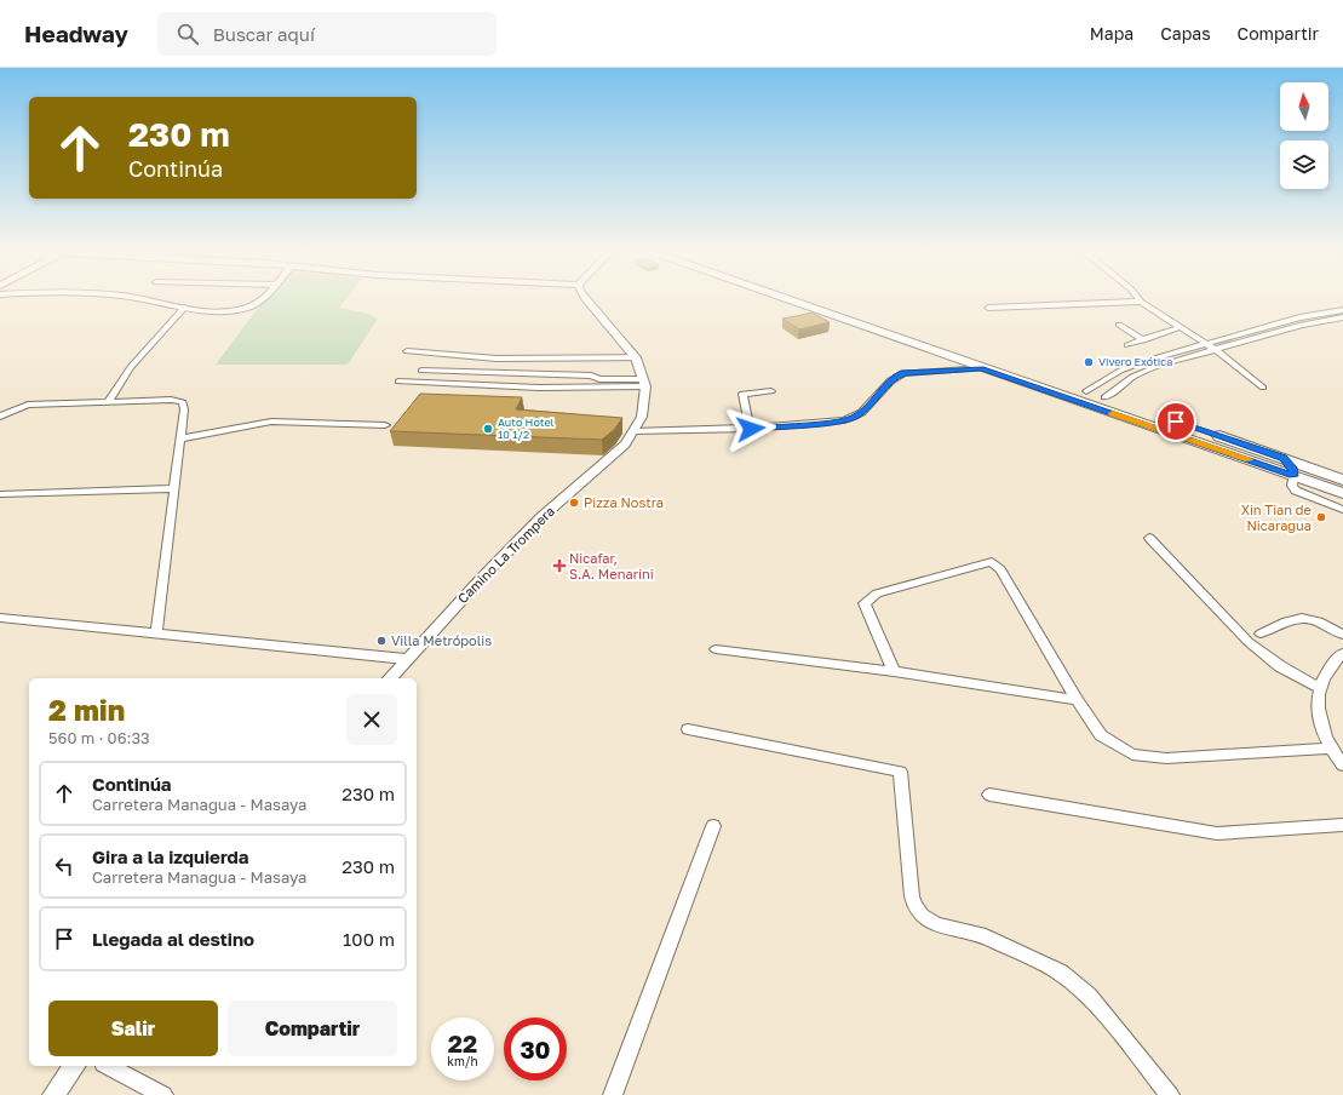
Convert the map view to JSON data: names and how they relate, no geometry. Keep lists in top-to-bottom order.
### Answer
{
  "streets": {
    "street": ["Camino La Trompera"]
  },
  "places": {
    "other": [
      "Vivero Exótica",
      "Auto Hotel 10 1/2",
      "Pizza Nostra",
      "Xin Tian de Nicaragua",
      "Villa Metrópolis"
    ],
    "health": ["Nicafar, S.A. Menarini"]
  },
  "north": "top",
  "page": {
    "header": "Headway",
    "search": "Buscar aquí",
    "nav": ["Mapa", "Capas", "Compartir"],
    "turn": ["230 m", "Continúa"],
    "heading": ["2 min", "560 m · 06:33"],
    "list": [
      {
        "name": "Continúa",
        "note": "Carretera Managua - Masaya",
        "value": "230 m"
      },
      {
        "name": "Gira a la izquierda",
        "note": "Carretera Managua - Masaya",
        "value": "230 m"
      },
      {
        "name": "Llegada al destino",
        "value": "100 m"
      }
    ],
    "buttons": ["Salir", "Compartir"],
    "speed": "22 km/h",
    "limit": "30"
  }
}
